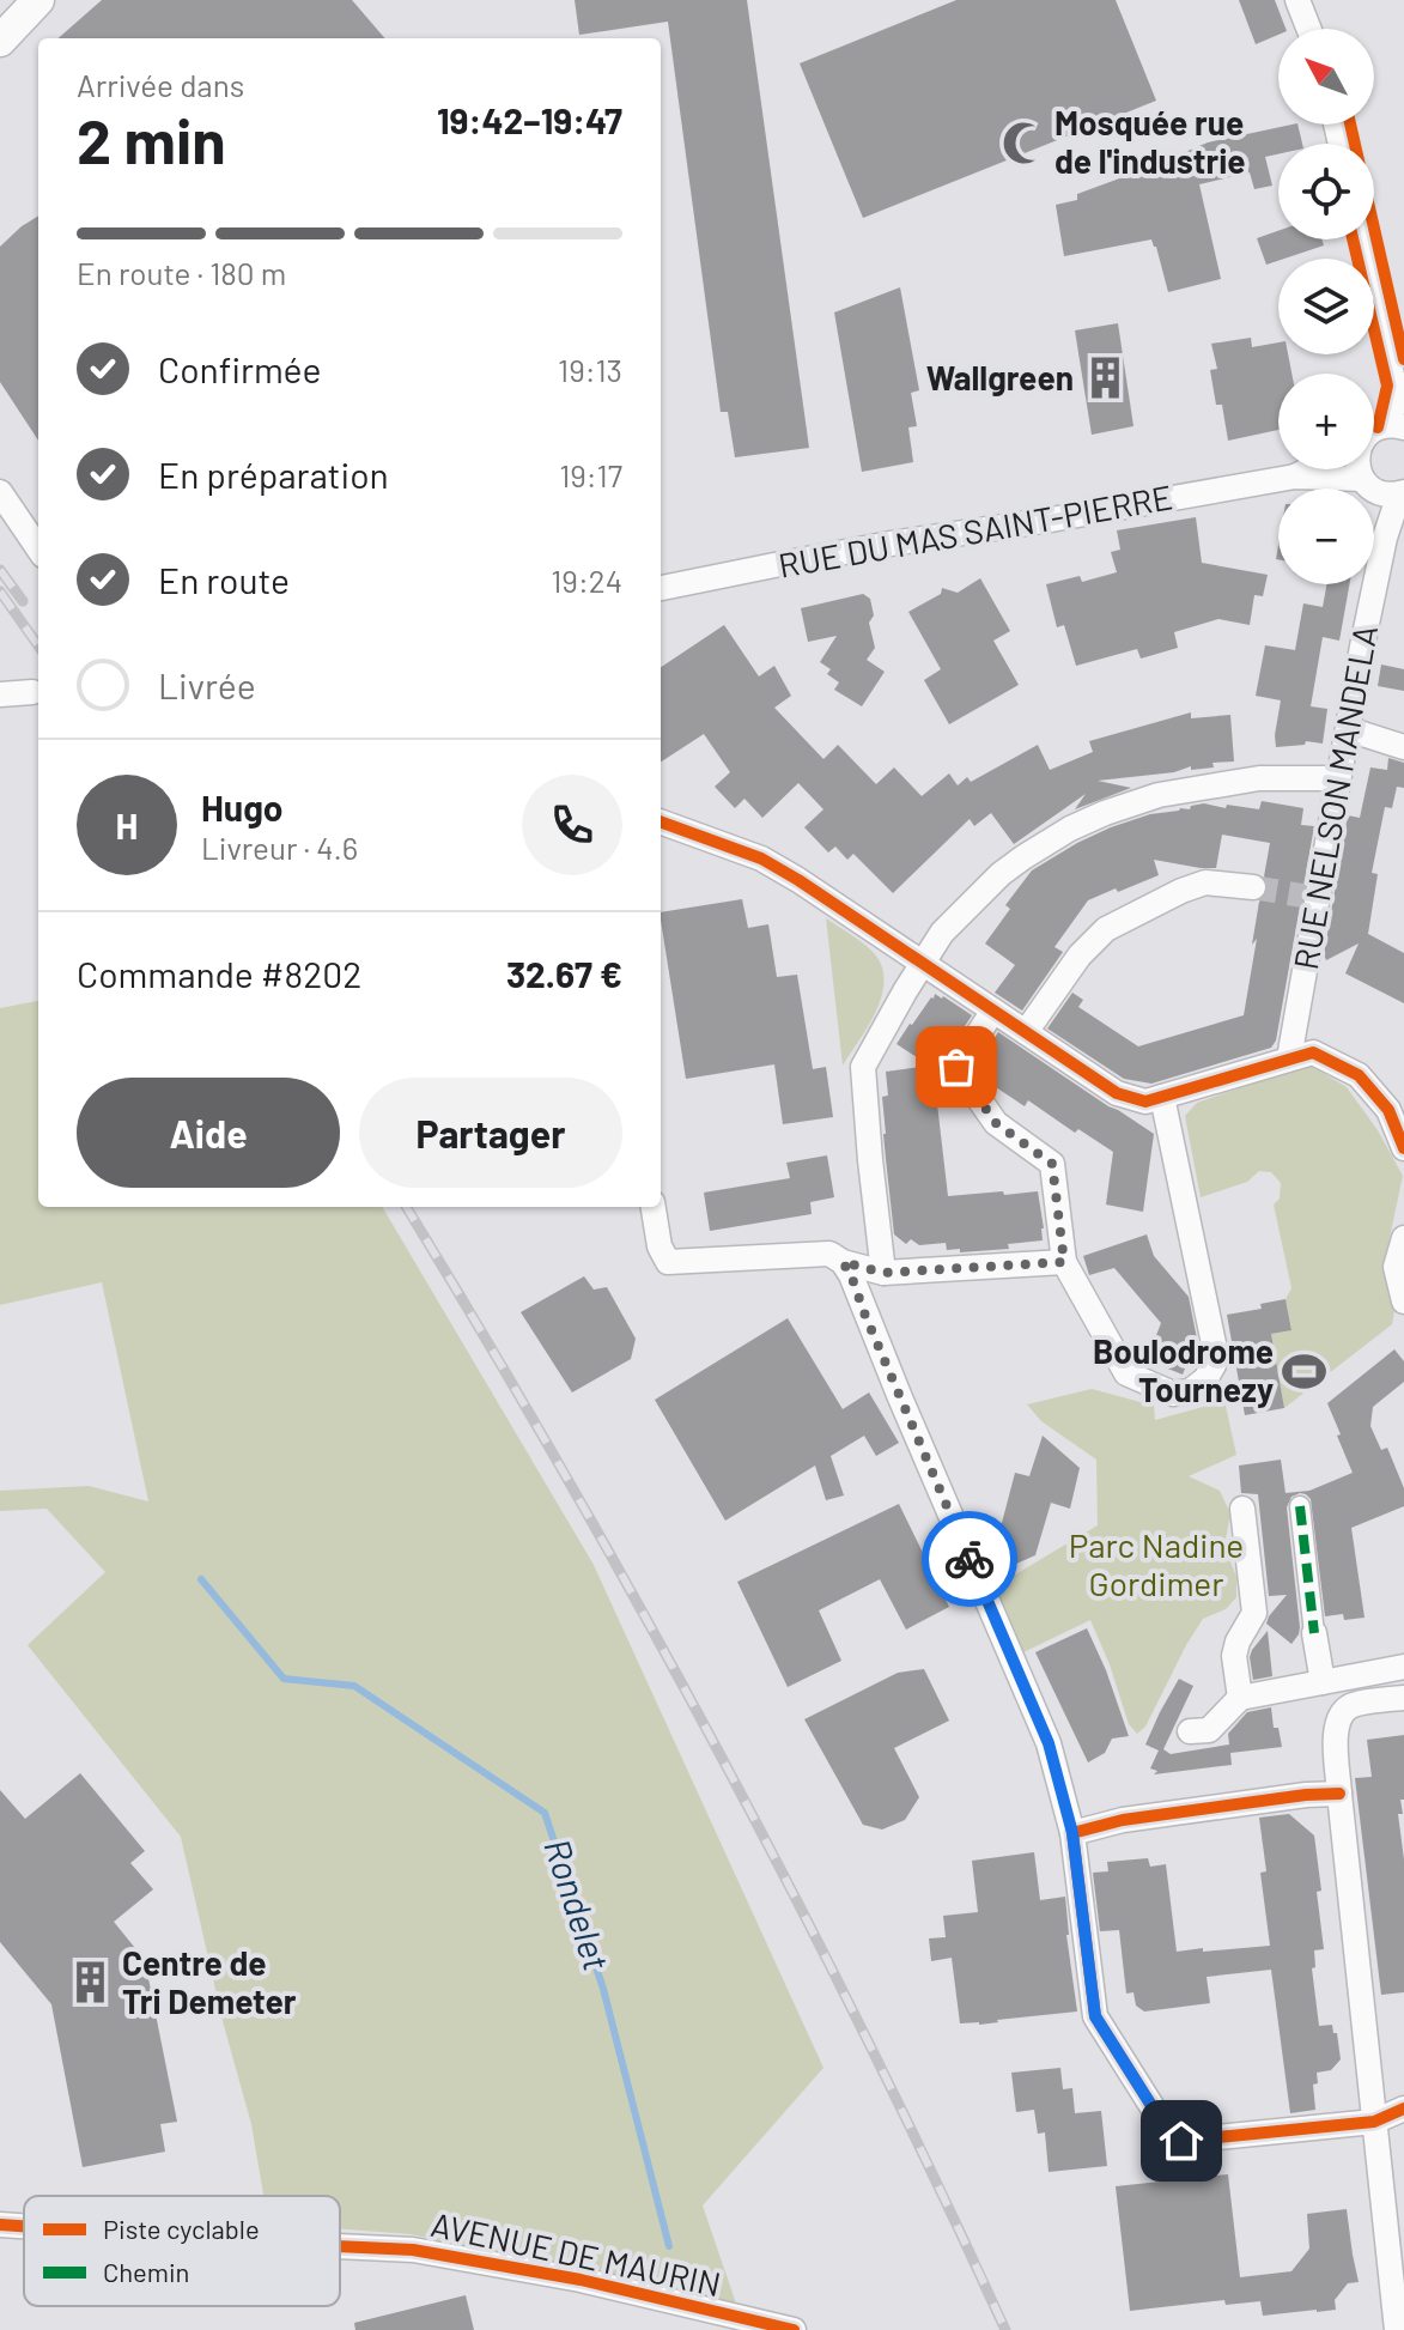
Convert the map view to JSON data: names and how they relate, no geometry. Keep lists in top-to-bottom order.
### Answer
{
  "streets": {
    "street": ["RUE DU MAS SAINT-PIERRE", "RUE NELSON MANDELA", "AVENUE DE MAURIN"]
  },
  "crossings": [
    ["RUE DU MAS SAINT-PIERRE", "RUE NELSON MANDELA"]
  ],
  "water": ["Rondelet"],
  "parks": ["Parc Nadine Gordimer"],
  "places": {
    "mosque": ["Mosquée rue de l'industrie"],
    "building": ["Wallgreen", "Centre de Tri Demeter"],
    "sports": ["Boulodrome Tournezy"]
  },
  "legend": ["Piste cyclable", "Chemin"],
  "north": "top left",
  "page": {
    "map_buttons": ["+", "−"],
    "heading": ["2 min", "Arrivée dans", "19:42–19:47"],
    "panel": [
      "Hugo",
      "Livreur · 4.6",
      "Commande #8202",
      "32.67 €"
    ],
    "bar": "En route · 180 m",
    "list": [
      ["Confirmée", "19:13"],
      ["En préparation", "19:17"],
      ["En route", "19:24"],
      "Livrée"
    ],
    "round": "H",
    "buttons": ["Aide", "Partager"]
  }
}
